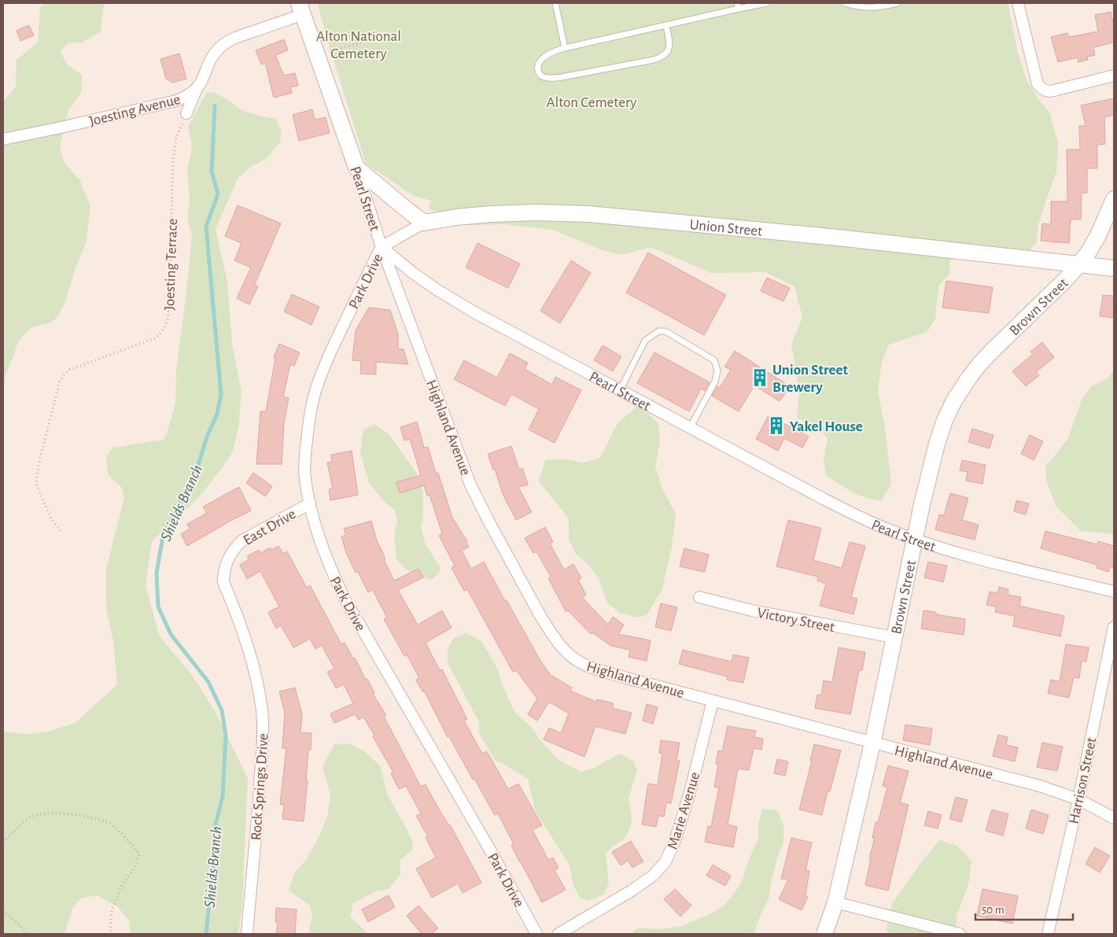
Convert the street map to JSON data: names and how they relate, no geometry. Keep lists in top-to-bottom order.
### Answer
{
  "streets": {
    "street": [
      "Joesting Avenue",
      "Pearl Street",
      "Union Street",
      "Park Drive",
      "Brown Street",
      "Highland Avenue",
      "East Drive",
      "Victory Street",
      "Harrison Street",
      "Rock Springs Drive",
      "Marie Avenue"
    ],
    "path": ["Joesting Terrace"]
  },
  "crossings": [
    ["Joesting Avenue", "Pearl Street"],
    ["Pearl Street", "Park Drive"],
    ["Pearl Street", "Brown Street"],
    ["Pearl Street", "Highland Avenue"],
    ["Union Street", "Brown Street"],
    ["Park Drive", "Highland Avenue"],
    ["Park Drive", "East Drive"],
    ["Brown Street", "Highland Avenue"],
    ["Brown Street", "Victory Street"],
    ["Highland Avenue", "Harrison Street"],
    ["Highland Avenue", "Marie Avenue"],
    ["East Drive", "Rock Springs Drive"]
  ],
  "water": ["Shields Branch"],
  "parks": ["Alton National Cemetery", "Alton Cemetery"],
  "places": {
    "building": ["Union Street Brewery", "Yakel House"]
  },
  "scale_bar": "50 m"
}
